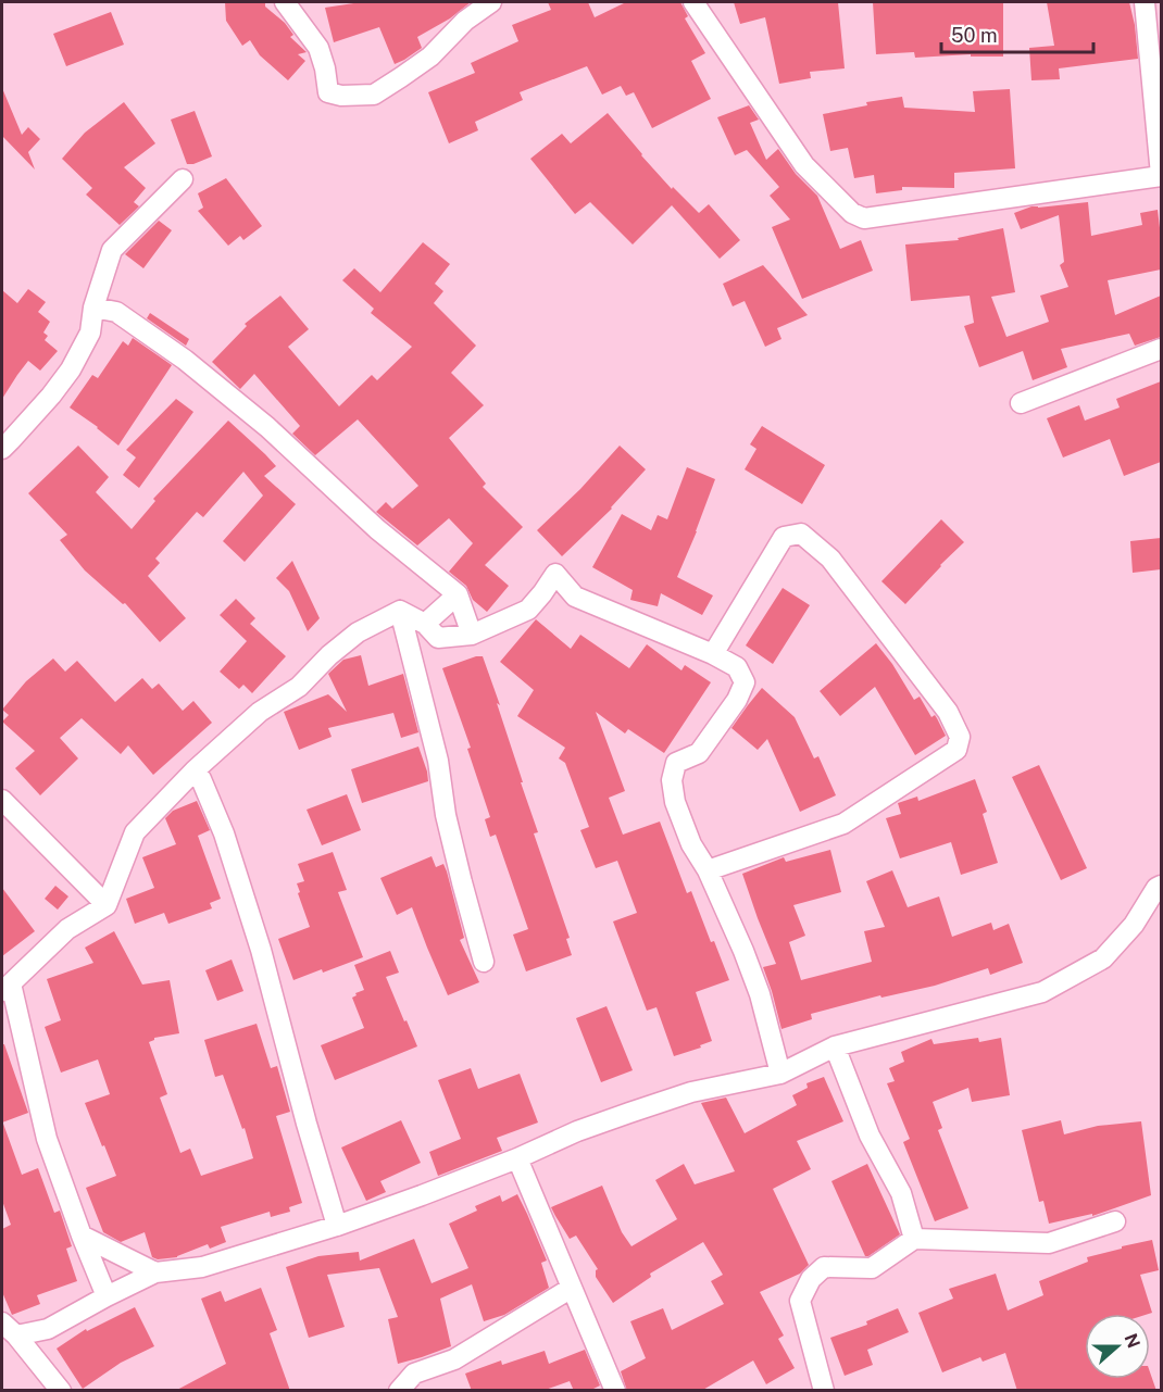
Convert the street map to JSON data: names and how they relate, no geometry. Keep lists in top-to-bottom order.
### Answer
{
  "scale_bar": "50 m",
  "north": "right"
}
